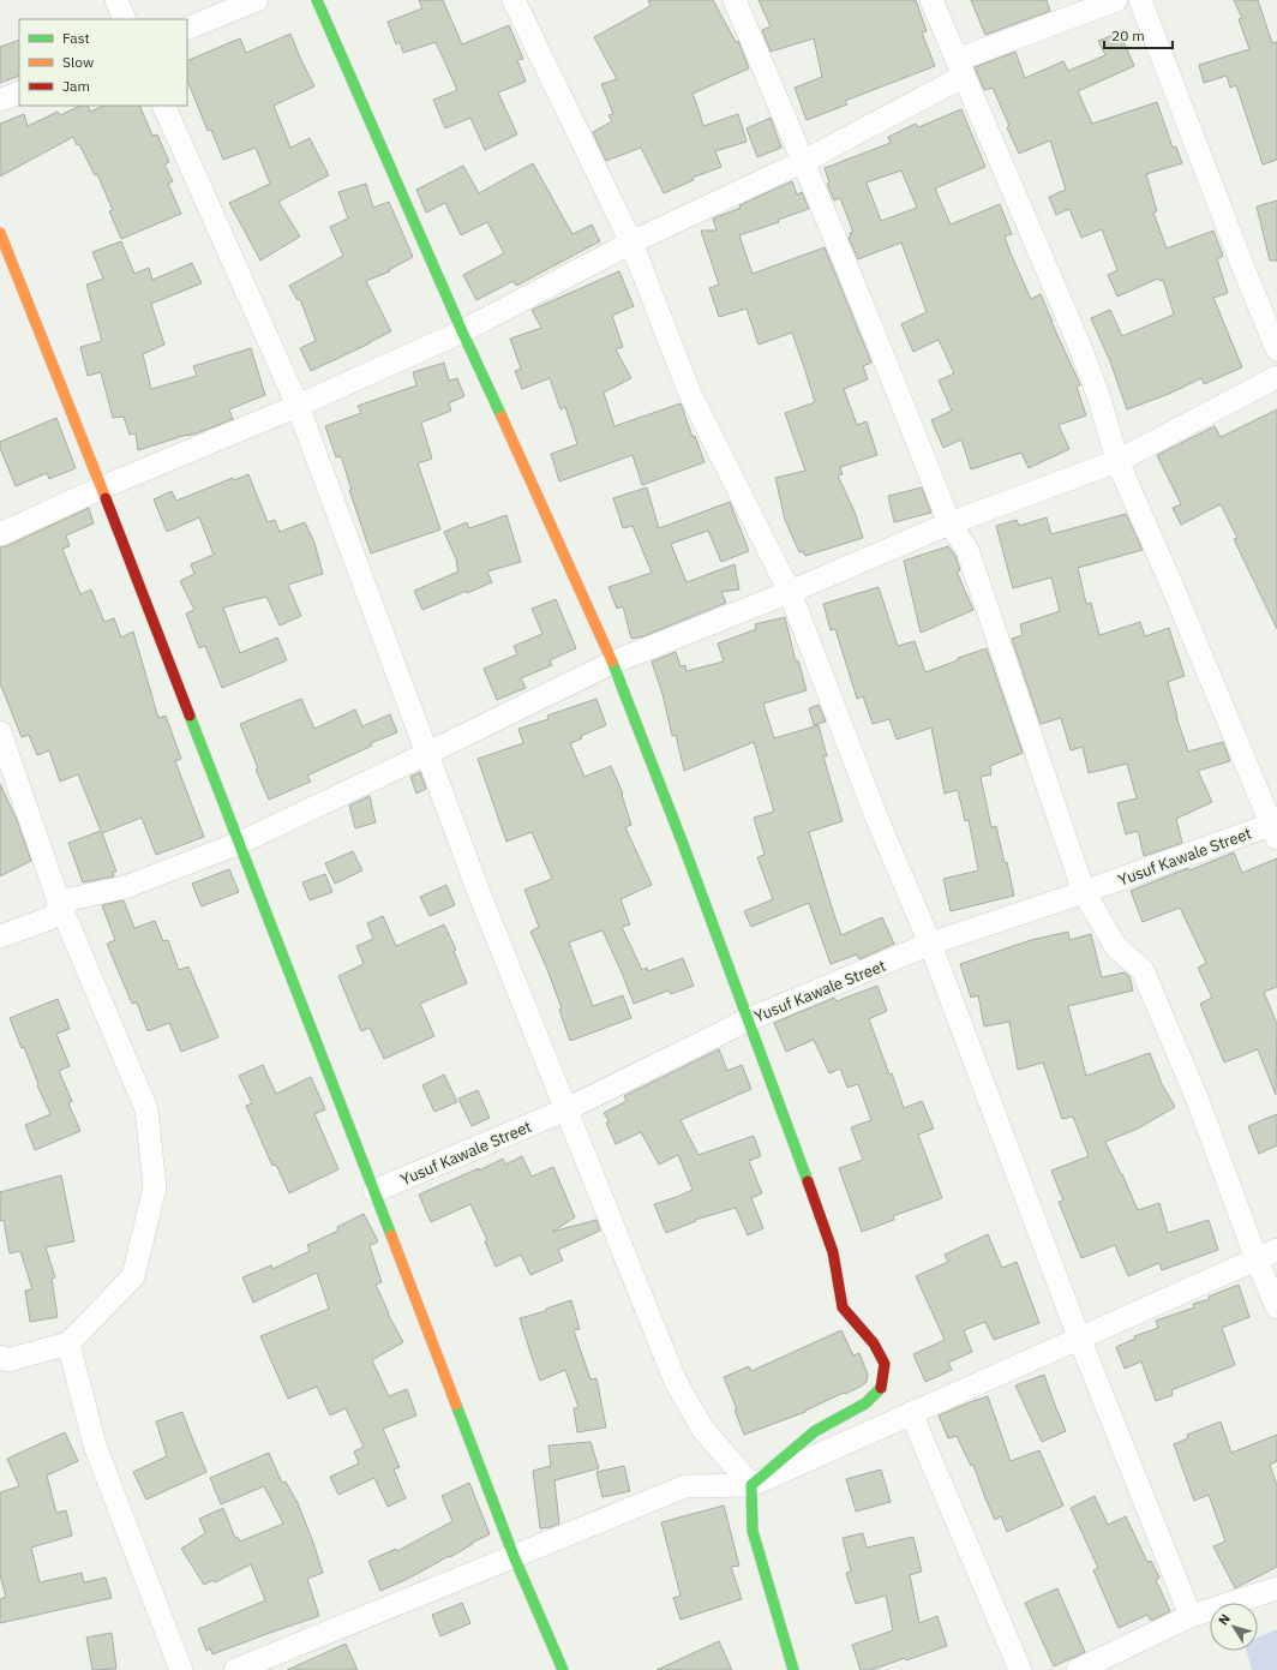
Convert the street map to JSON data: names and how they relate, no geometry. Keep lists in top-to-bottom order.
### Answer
{
  "streets": {
    "street": ["Yusuf Kawale Street"]
  },
  "legend": ["Fast", "Slow", "Jam"],
  "scale_bar": "20 m",
  "north": "top left"
}
